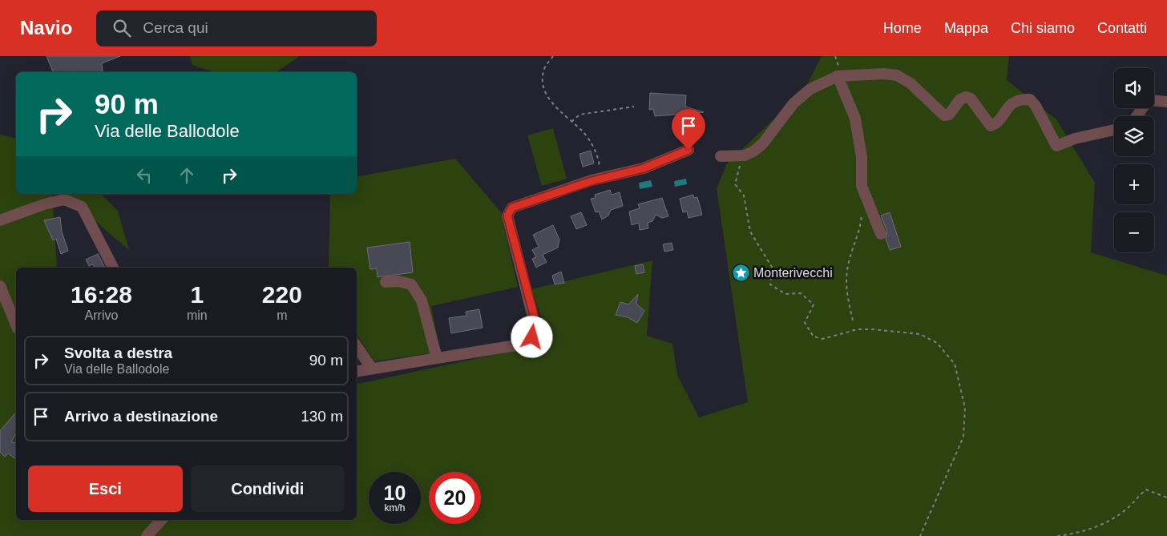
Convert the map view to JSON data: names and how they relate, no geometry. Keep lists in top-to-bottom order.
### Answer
{
  "places": {
    "place": ["Monterivecchi"]
  },
  "page": {
    "header": "Navio",
    "search": "Cerca qui",
    "nav": [
      "Home",
      "Mappa",
      "Chi siamo",
      "Contatti"
    ],
    "map_buttons": ["+", "−"],
    "turn": ["90 m", "Via delle Ballodole"],
    "eta": [
      "16:28",
      "Arrivo",
      "1",
      "min",
      "220",
      "m"
    ],
    "list": [
      {
        "name": "Svolta a destra",
        "note": "Via delle Ballodole",
        "value": "90 m"
      },
      {
        "name": "Arrivo a destinazione",
        "value": "130 m"
      }
    ],
    "buttons": ["Esci", "Condividi"],
    "speed": "10 km/h",
    "limit": "20"
  }
}
